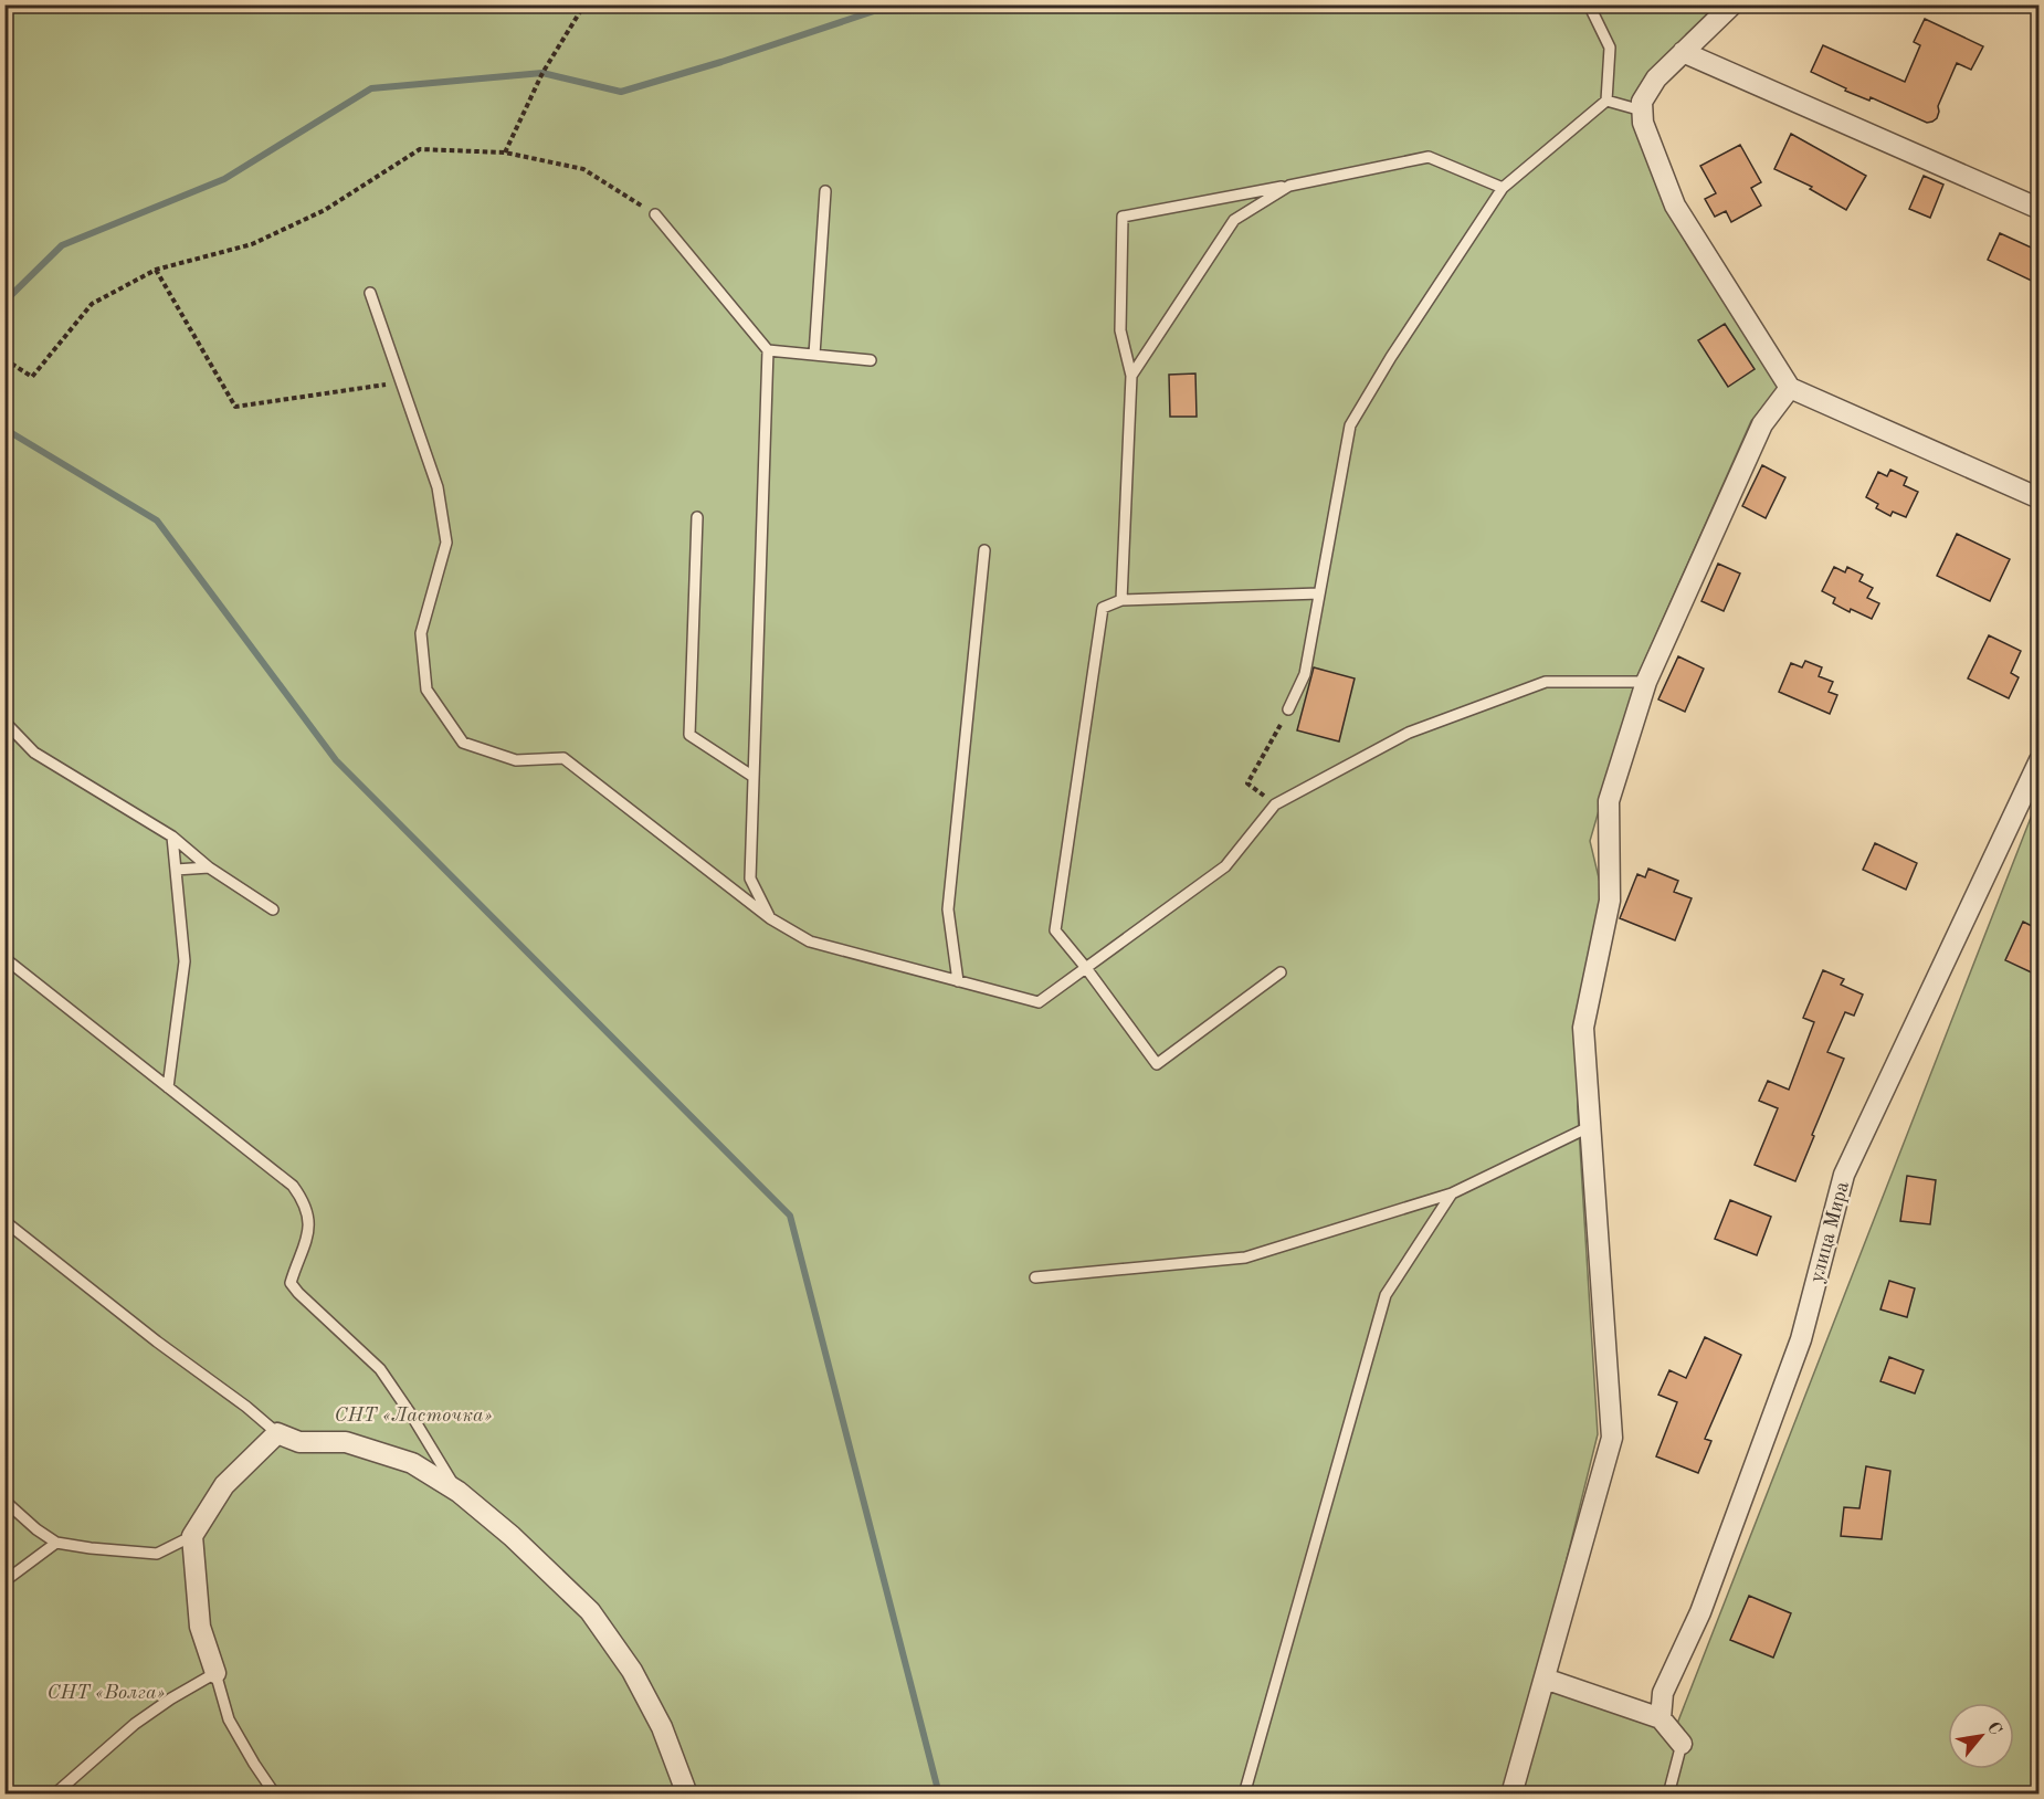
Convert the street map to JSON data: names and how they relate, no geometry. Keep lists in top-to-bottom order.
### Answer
{
  "streets": {
    "street": ["улица Мира"]
  },
  "parks": ["СНТ «Ласточка»", "СНТ «Волга»"],
  "north": "top right"
}
